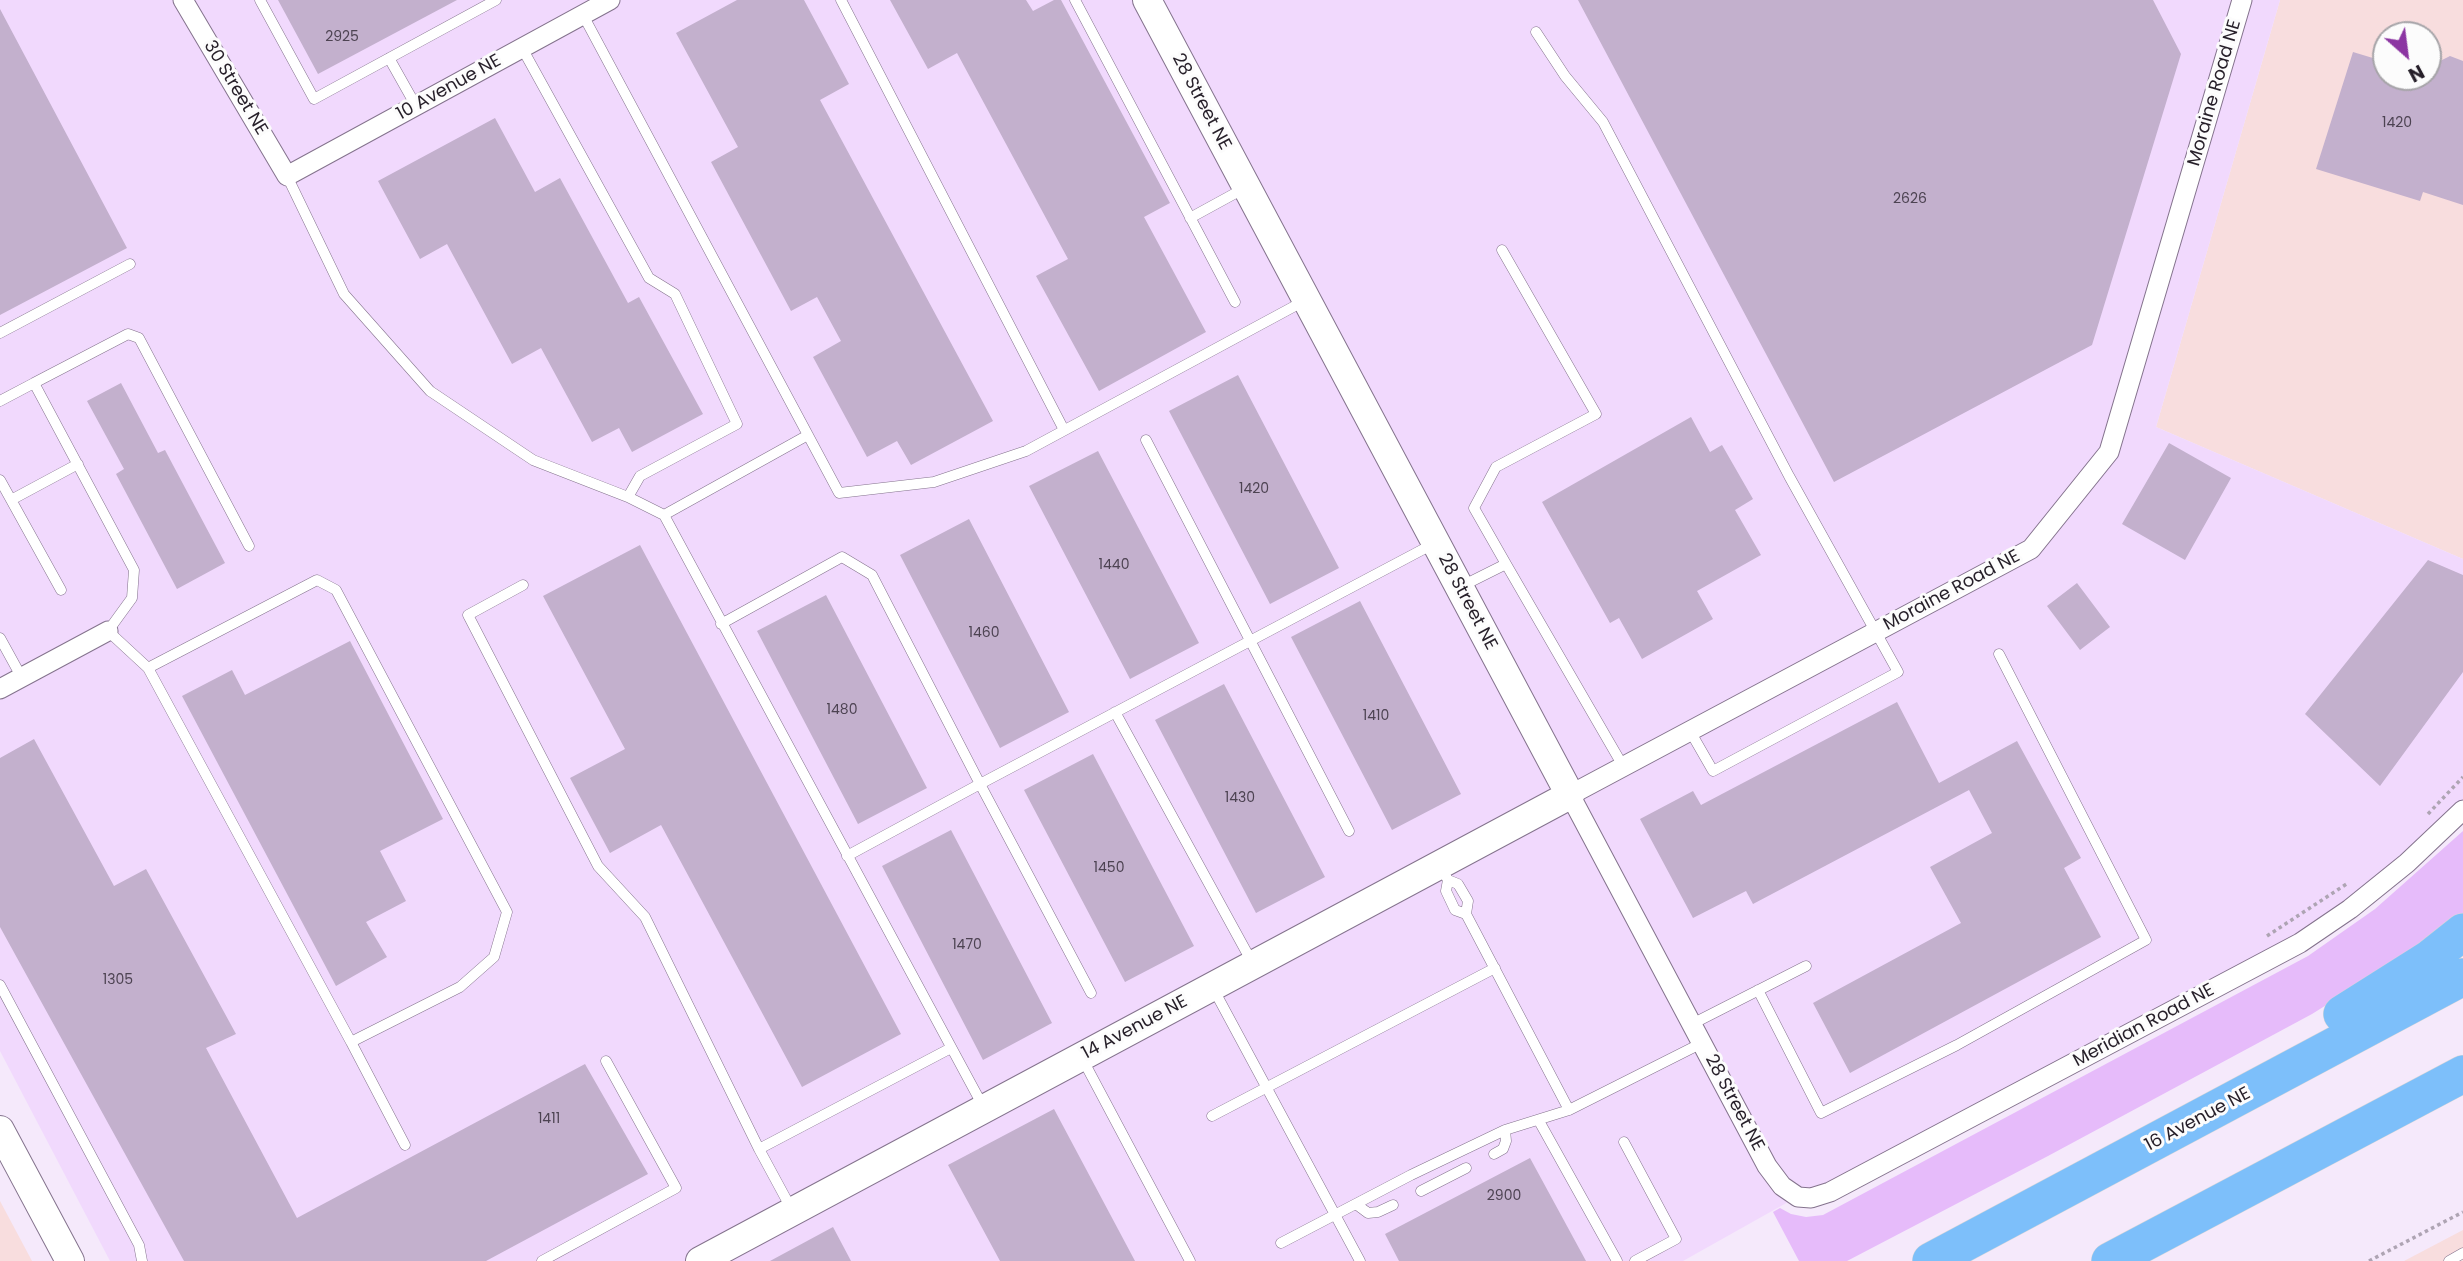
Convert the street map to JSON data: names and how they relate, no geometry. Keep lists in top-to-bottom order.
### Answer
{
  "streets": {
    "highway": ["16 Avenue NE"],
    "street": [
      "30 Street NE",
      "10 Avenue NE",
      "Moraine Road NE",
      "28 Street NE",
      "Meridian Road NE",
      "14 Avenue NE"
    ]
  },
  "crossings": [
    ["30 Street NE", "10 Avenue NE"],
    ["Moraine Road NE", "28 Street NE"],
    ["Moraine Road NE", "14 Avenue NE"],
    ["28 Street NE", "Meridian Road NE"],
    ["28 Street NE", "14 Avenue NE"]
  ],
  "house_numbers": [
    "2925",
    "1420",
    "2626",
    "1420",
    "1440",
    "1460",
    "1480",
    "1410",
    "1430",
    "1450",
    "1470",
    "1305",
    "1411",
    "2900"
  ],
  "north": "bottom right"
}
